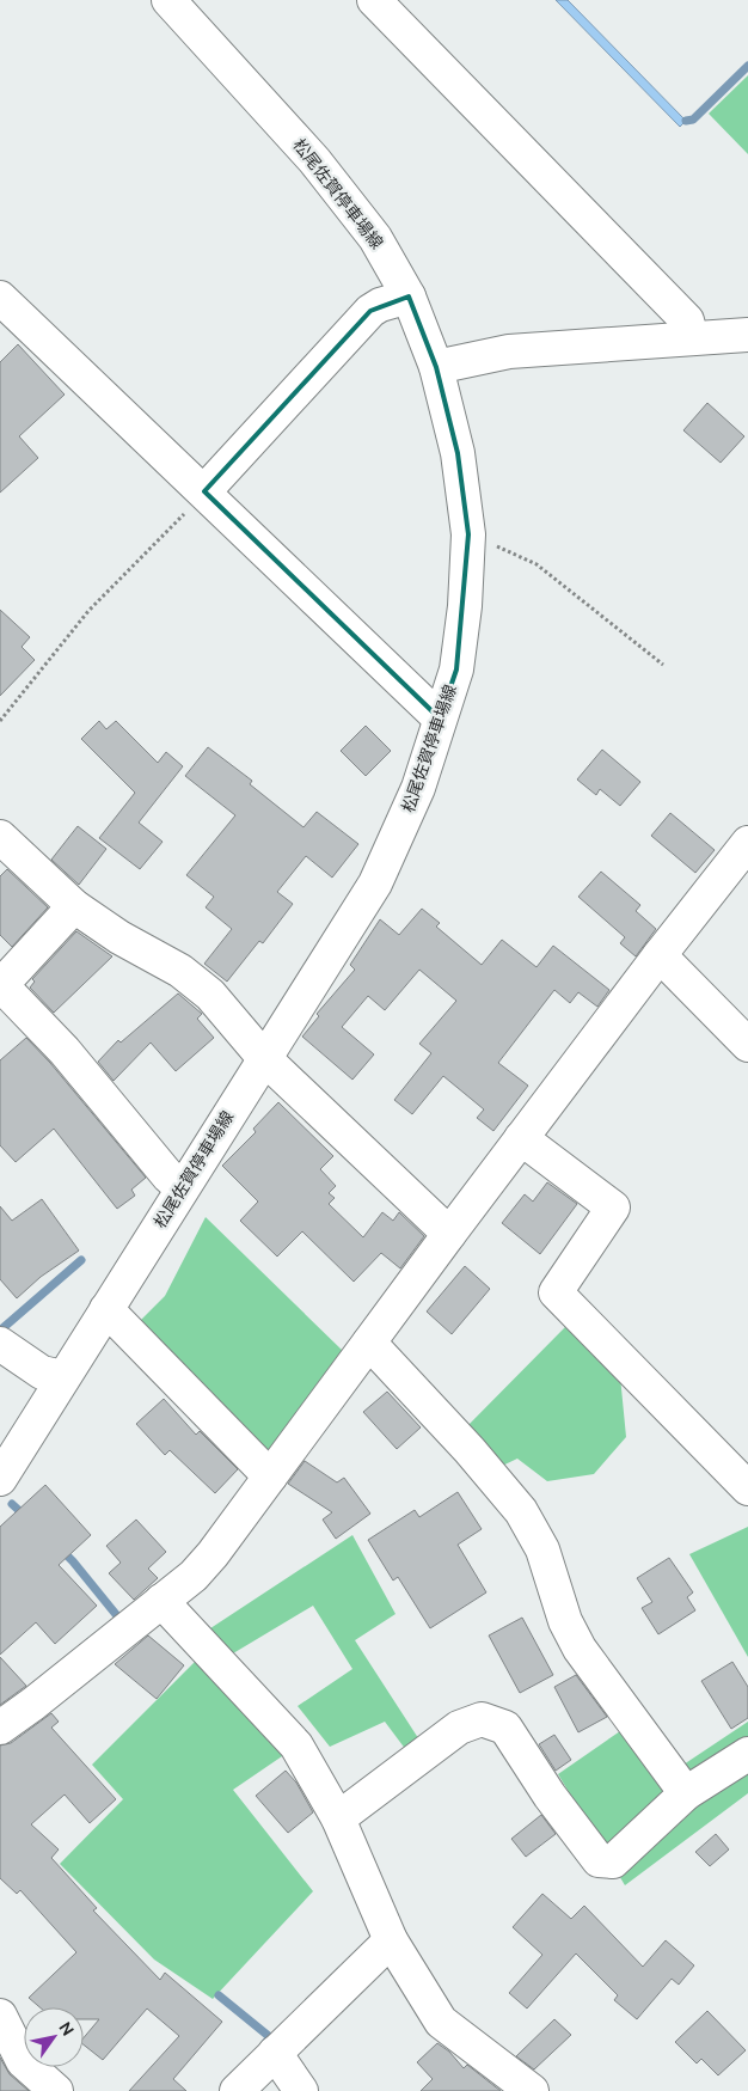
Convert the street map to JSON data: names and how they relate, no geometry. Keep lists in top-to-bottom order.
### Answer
{
  "streets": {
    "street": ["松尾佐賀停車場線"]
  },
  "north": "top right"
}
